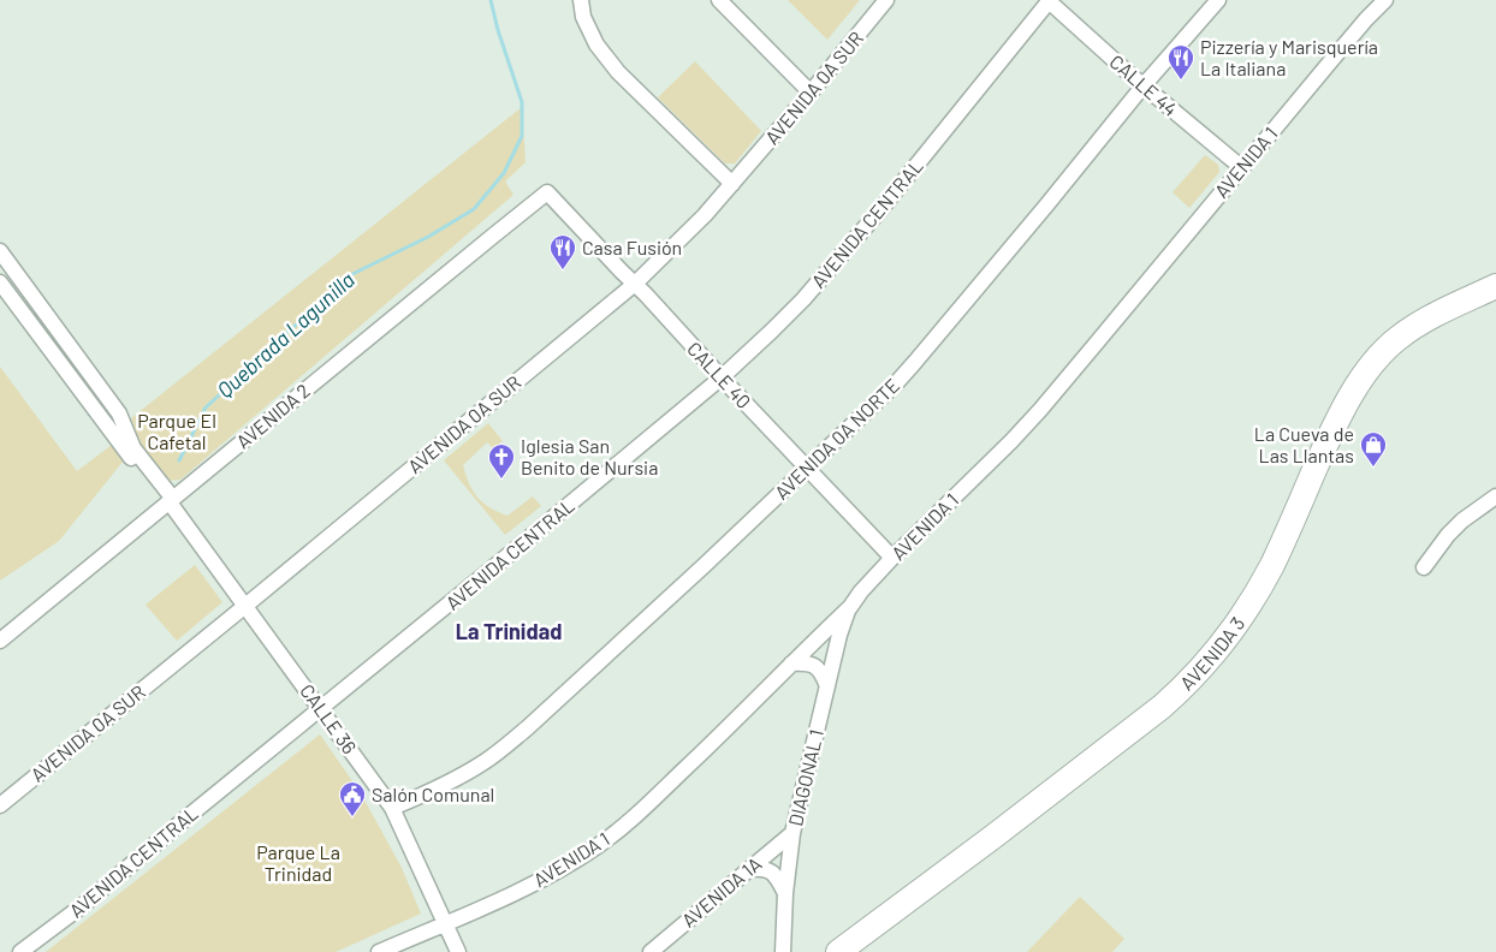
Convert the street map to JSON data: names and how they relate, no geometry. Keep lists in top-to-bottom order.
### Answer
{
  "streets": {
    "main road": ["AVENIDA 3"],
    "street": [
      "CALLE 44",
      "AVENIDA 0A SUR",
      "AVENIDA 1",
      "AVENIDA CENTRAL",
      "CALLE 40",
      "AVENIDA 2",
      "AVENIDA 0A NORTE",
      "CALLE 36",
      "DIAGONAL 1",
      "AVENIDA 1A"
    ]
  },
  "crossings": [
    ["CALLE 44", "AVENIDA 1"],
    ["CALLE 44", "AVENIDA CENTRAL"],
    ["CALLE 44", "AVENIDA 0A NORTE"],
    ["AVENIDA 0A SUR", "CALLE 40"],
    ["AVENIDA 0A SUR", "CALLE 36"],
    ["AVENIDA 1", "CALLE 40"],
    ["AVENIDA 1", "CALLE 36"],
    ["AVENIDA 1", "DIAGONAL 1"],
    ["AVENIDA CENTRAL", "CALLE 40"],
    ["AVENIDA CENTRAL", "CALLE 36"],
    ["CALLE 40", "AVENIDA 2"],
    ["CALLE 40", "AVENIDA 0A NORTE"],
    ["AVENIDA 2", "CALLE 36"],
    ["AVENIDA 0A NORTE", "CALLE 36"],
    ["DIAGONAL 1", "AVENIDA 1A"]
  ],
  "districts": ["La Trinidad"],
  "water": ["Quebrada Lagunilla"],
  "parks": ["Parque El Cafetal", "Parque La Trinidad"],
  "places": {
    "restaurant": ["Pizzería y Marisquería La Italiana", "Casa Fusión"],
    "shop": ["La Cueva de Las Llantas"],
    "church": ["Iglesia San Benito de Nursia"],
    "public building": ["Salón Comunal"]
  }
}
